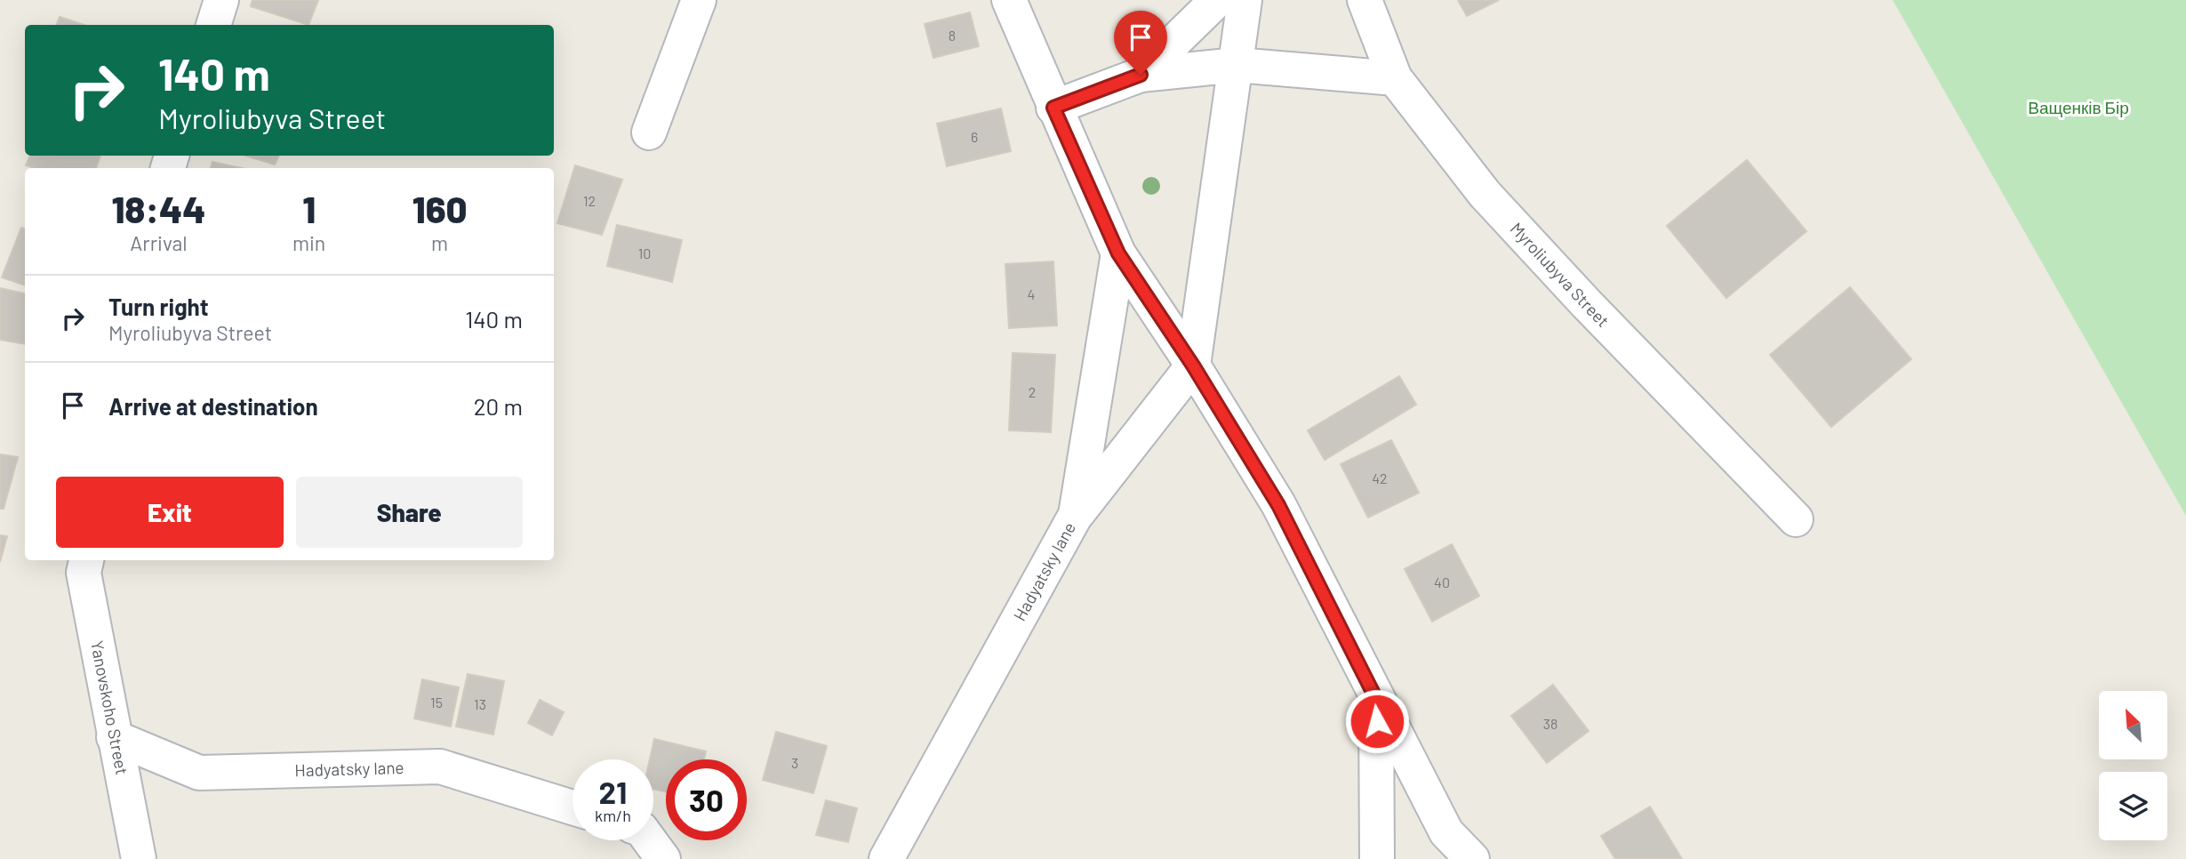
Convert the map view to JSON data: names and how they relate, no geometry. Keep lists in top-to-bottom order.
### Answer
{
  "streets": {
    "street": ["Myroliubyva Street", "Hadyatsky lane", "Yanovskoho Street"]
  },
  "crossings": [
    ["Hadyatsky lane", "Yanovskoho Street"]
  ],
  "parks": ["Ващенків Бір"],
  "house_numbers": [
    "8",
    "6",
    "12",
    "10",
    "4",
    "2",
    "42",
    "40",
    "15",
    "13",
    "38",
    "3"
  ],
  "north": "top left",
  "page": {
    "turn": ["140 m", "Myroliubyva Street"],
    "eta": [
      "18:44",
      "Arrival",
      "1",
      "min",
      "160",
      "m"
    ],
    "list": [
      {
        "name": "Turn right",
        "note": "Myroliubyva Street",
        "value": "140 m"
      },
      {
        "name": "Arrive at destination",
        "value": "20 m"
      }
    ],
    "buttons": ["Exit", "Share"],
    "speed": "21 km/h",
    "limit": "30"
  }
}
